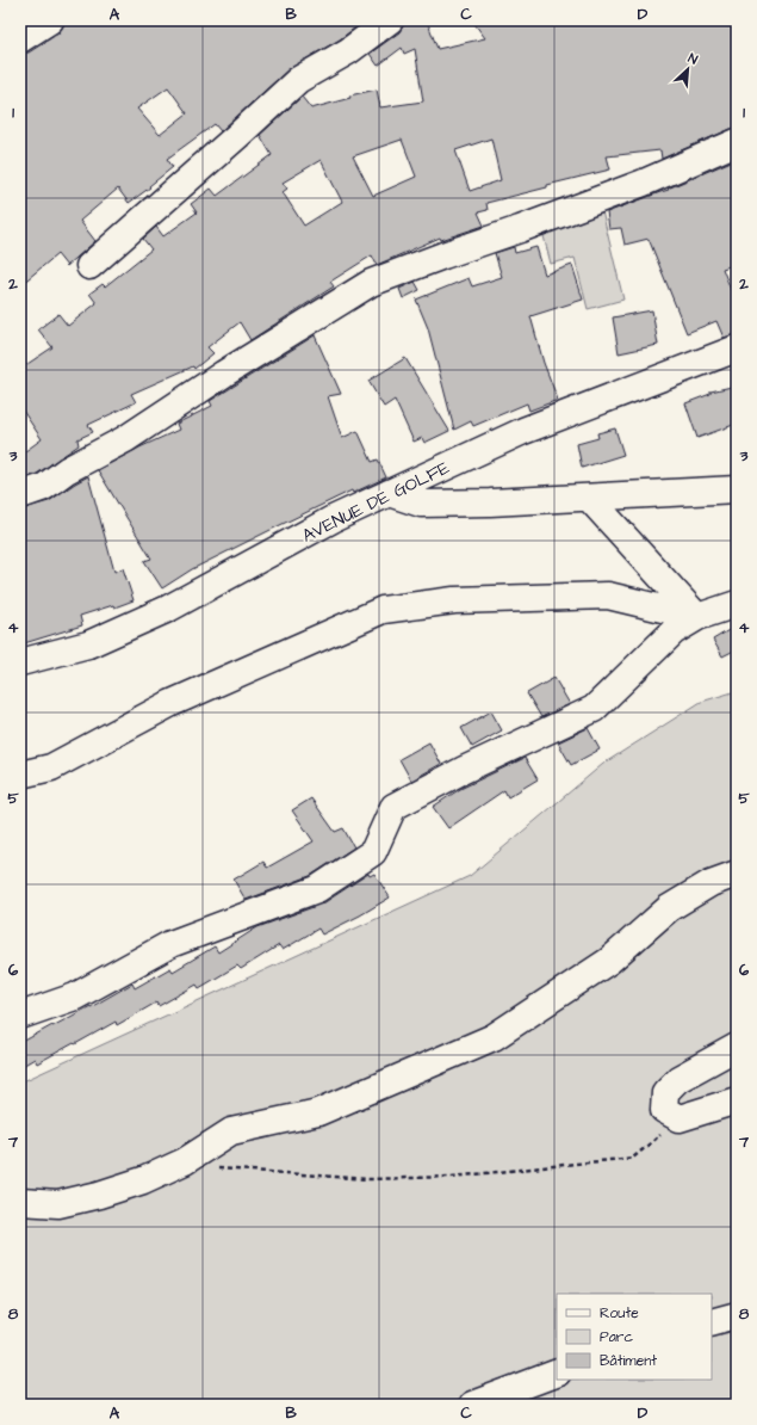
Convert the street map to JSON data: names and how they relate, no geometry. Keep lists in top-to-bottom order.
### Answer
{
  "streets": {
    "street": ["AVENUE DE GOLFE"]
  },
  "legend": ["Route", "Parc", "Bâtiment"],
  "north": "top right",
  "grid": {
    "columns": [
      "A",
      "B",
      "C",
      "D"
    ],
    "rows": [
      "1",
      "2",
      "3",
      "4",
      "5",
      "6",
      "7",
      "8"
    ]
  }
}
